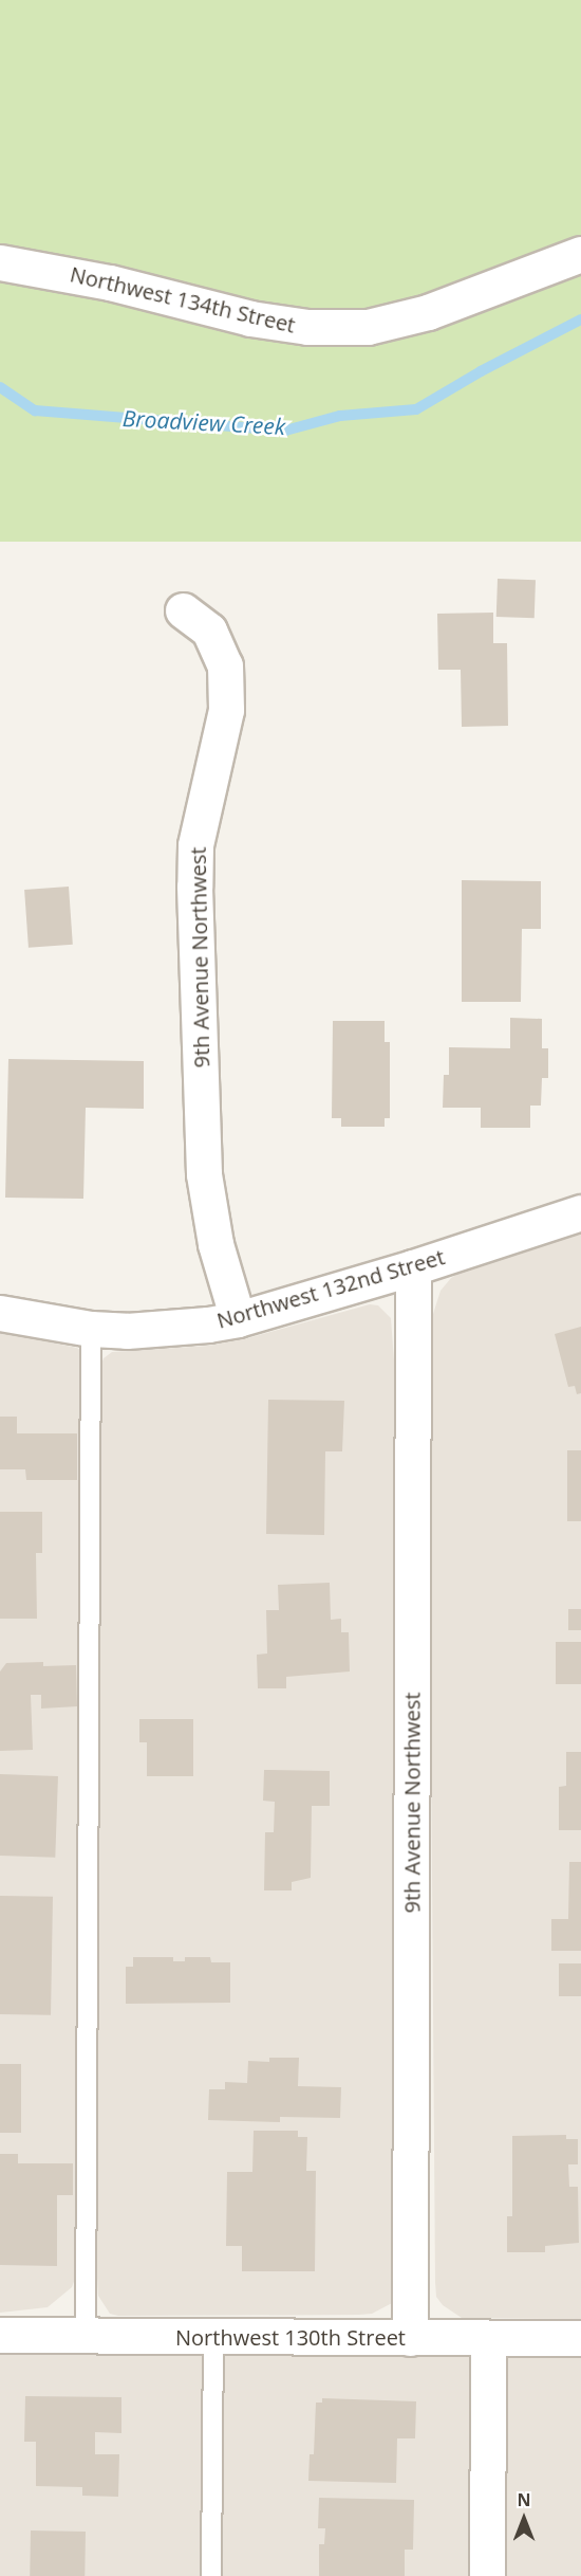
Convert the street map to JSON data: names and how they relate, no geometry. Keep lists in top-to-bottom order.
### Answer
{
  "streets": {
    "street": [
      "Northwest 134th Street",
      "9th Avenue Northwest",
      "Northwest 132nd Street",
      "Northwest 130th Street"
    ]
  },
  "crossings": [
    ["9th Avenue Northwest", "Northwest 132nd Street"],
    ["9th Avenue Northwest", "Northwest 130th Street"]
  ],
  "water": ["Broadview Creek"],
  "north": "top"
}
